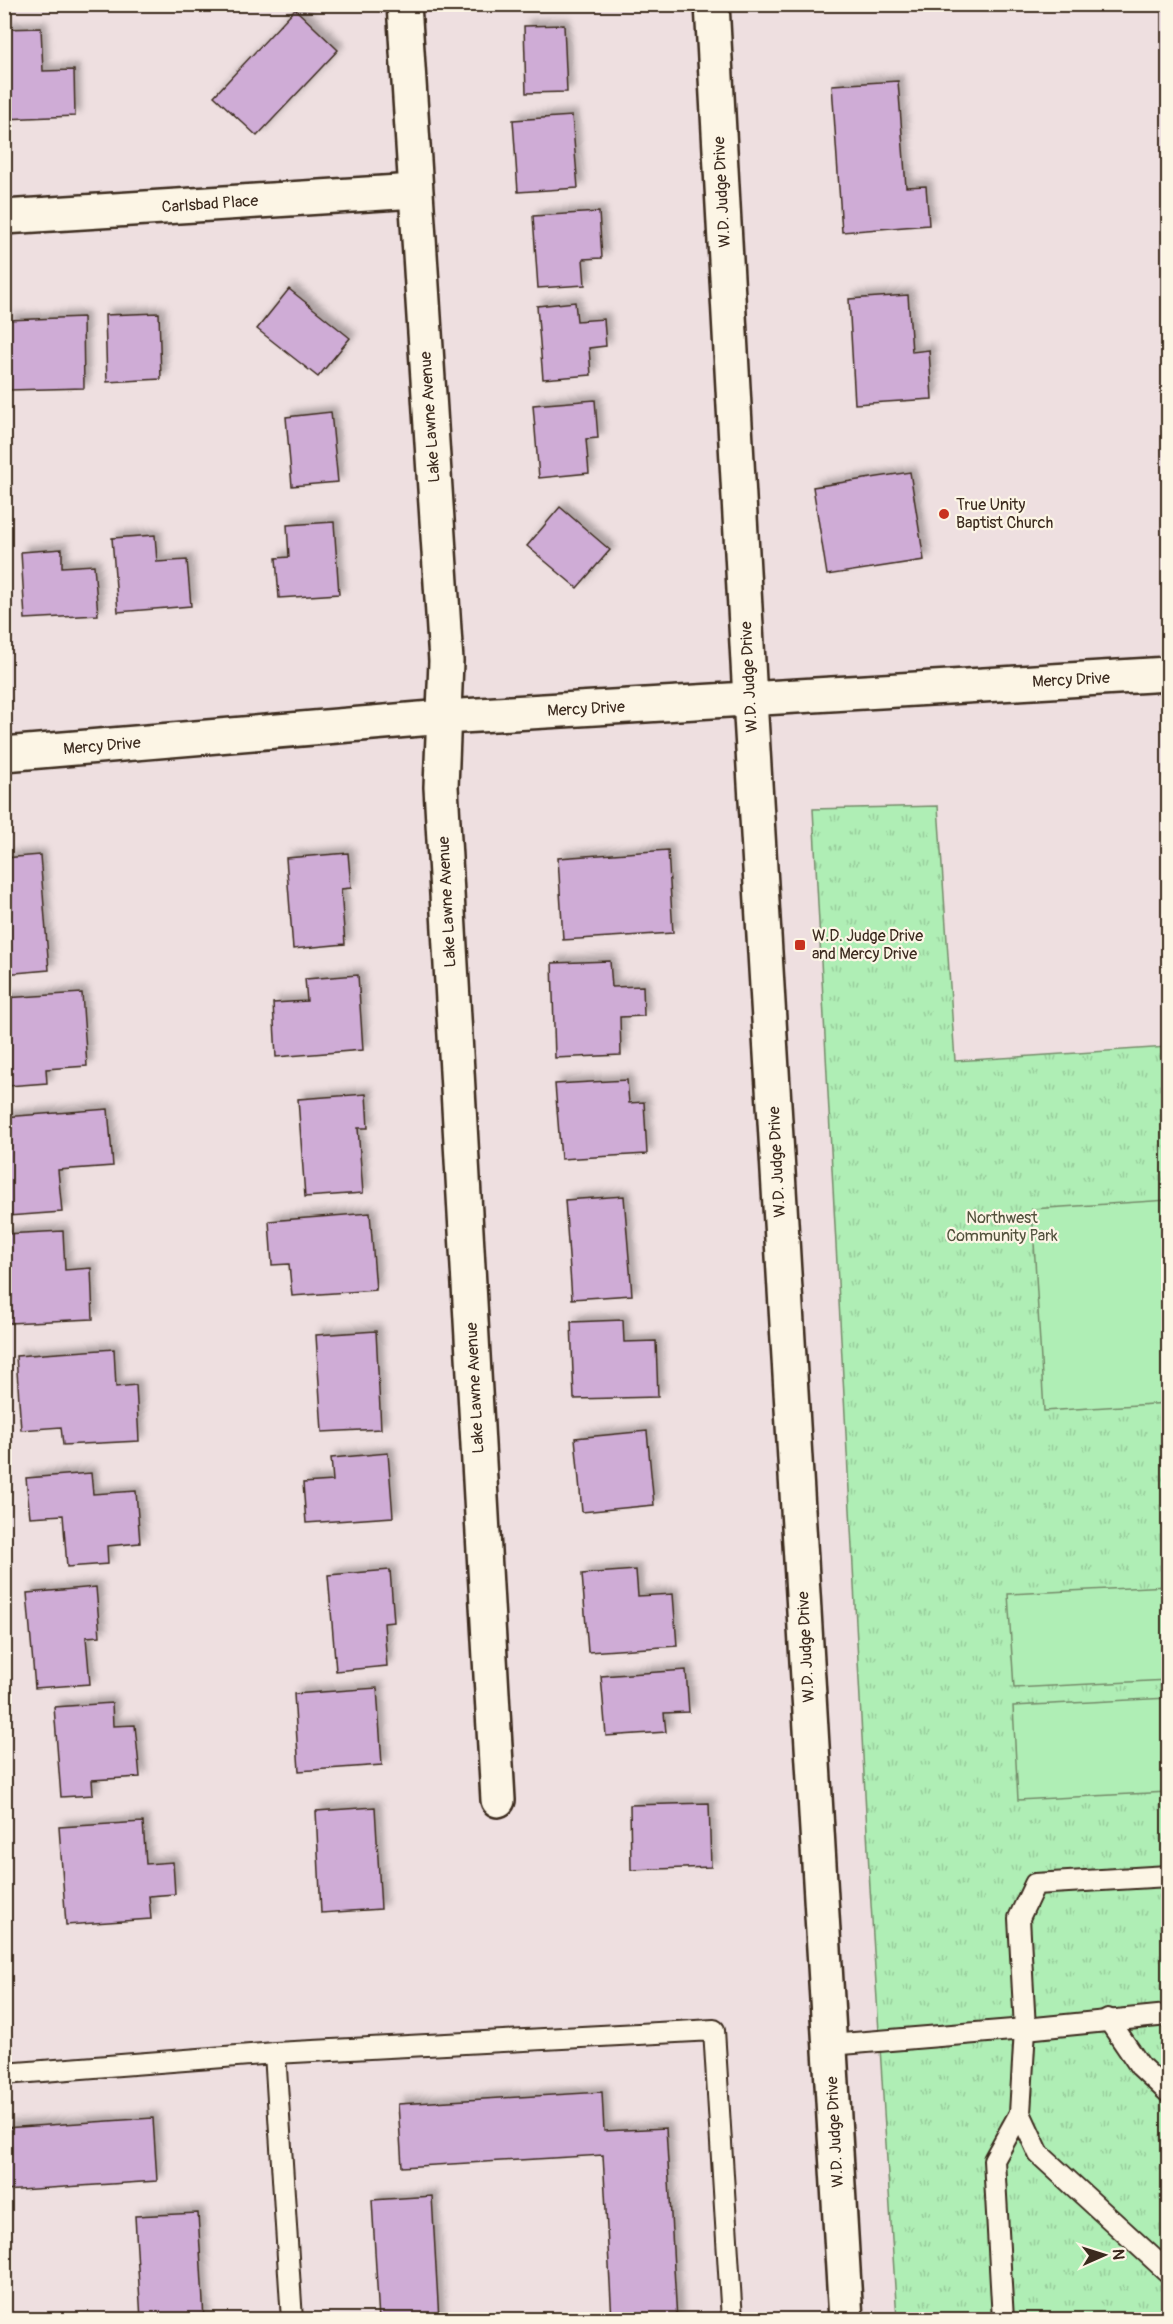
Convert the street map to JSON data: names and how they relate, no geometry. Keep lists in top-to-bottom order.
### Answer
{
  "streets": {
    "street": [
      "W.D. Judge Drive",
      "Carlsbad Place",
      "Lake Lawne Avenue",
      "Mercy Drive"
    ]
  },
  "crossings": [
    ["W.D. Judge Drive", "Mercy Drive"],
    ["Carlsbad Place", "Lake Lawne Avenue"],
    ["Lake Lawne Avenue", "Mercy Drive"]
  ],
  "parks": ["Northwest Community Park"],
  "places": {
    "other": ["True Unity Baptist Church"],
    "transit": ["W.D. Judge Drive and Mercy Drive"]
  },
  "north": "right"
}
